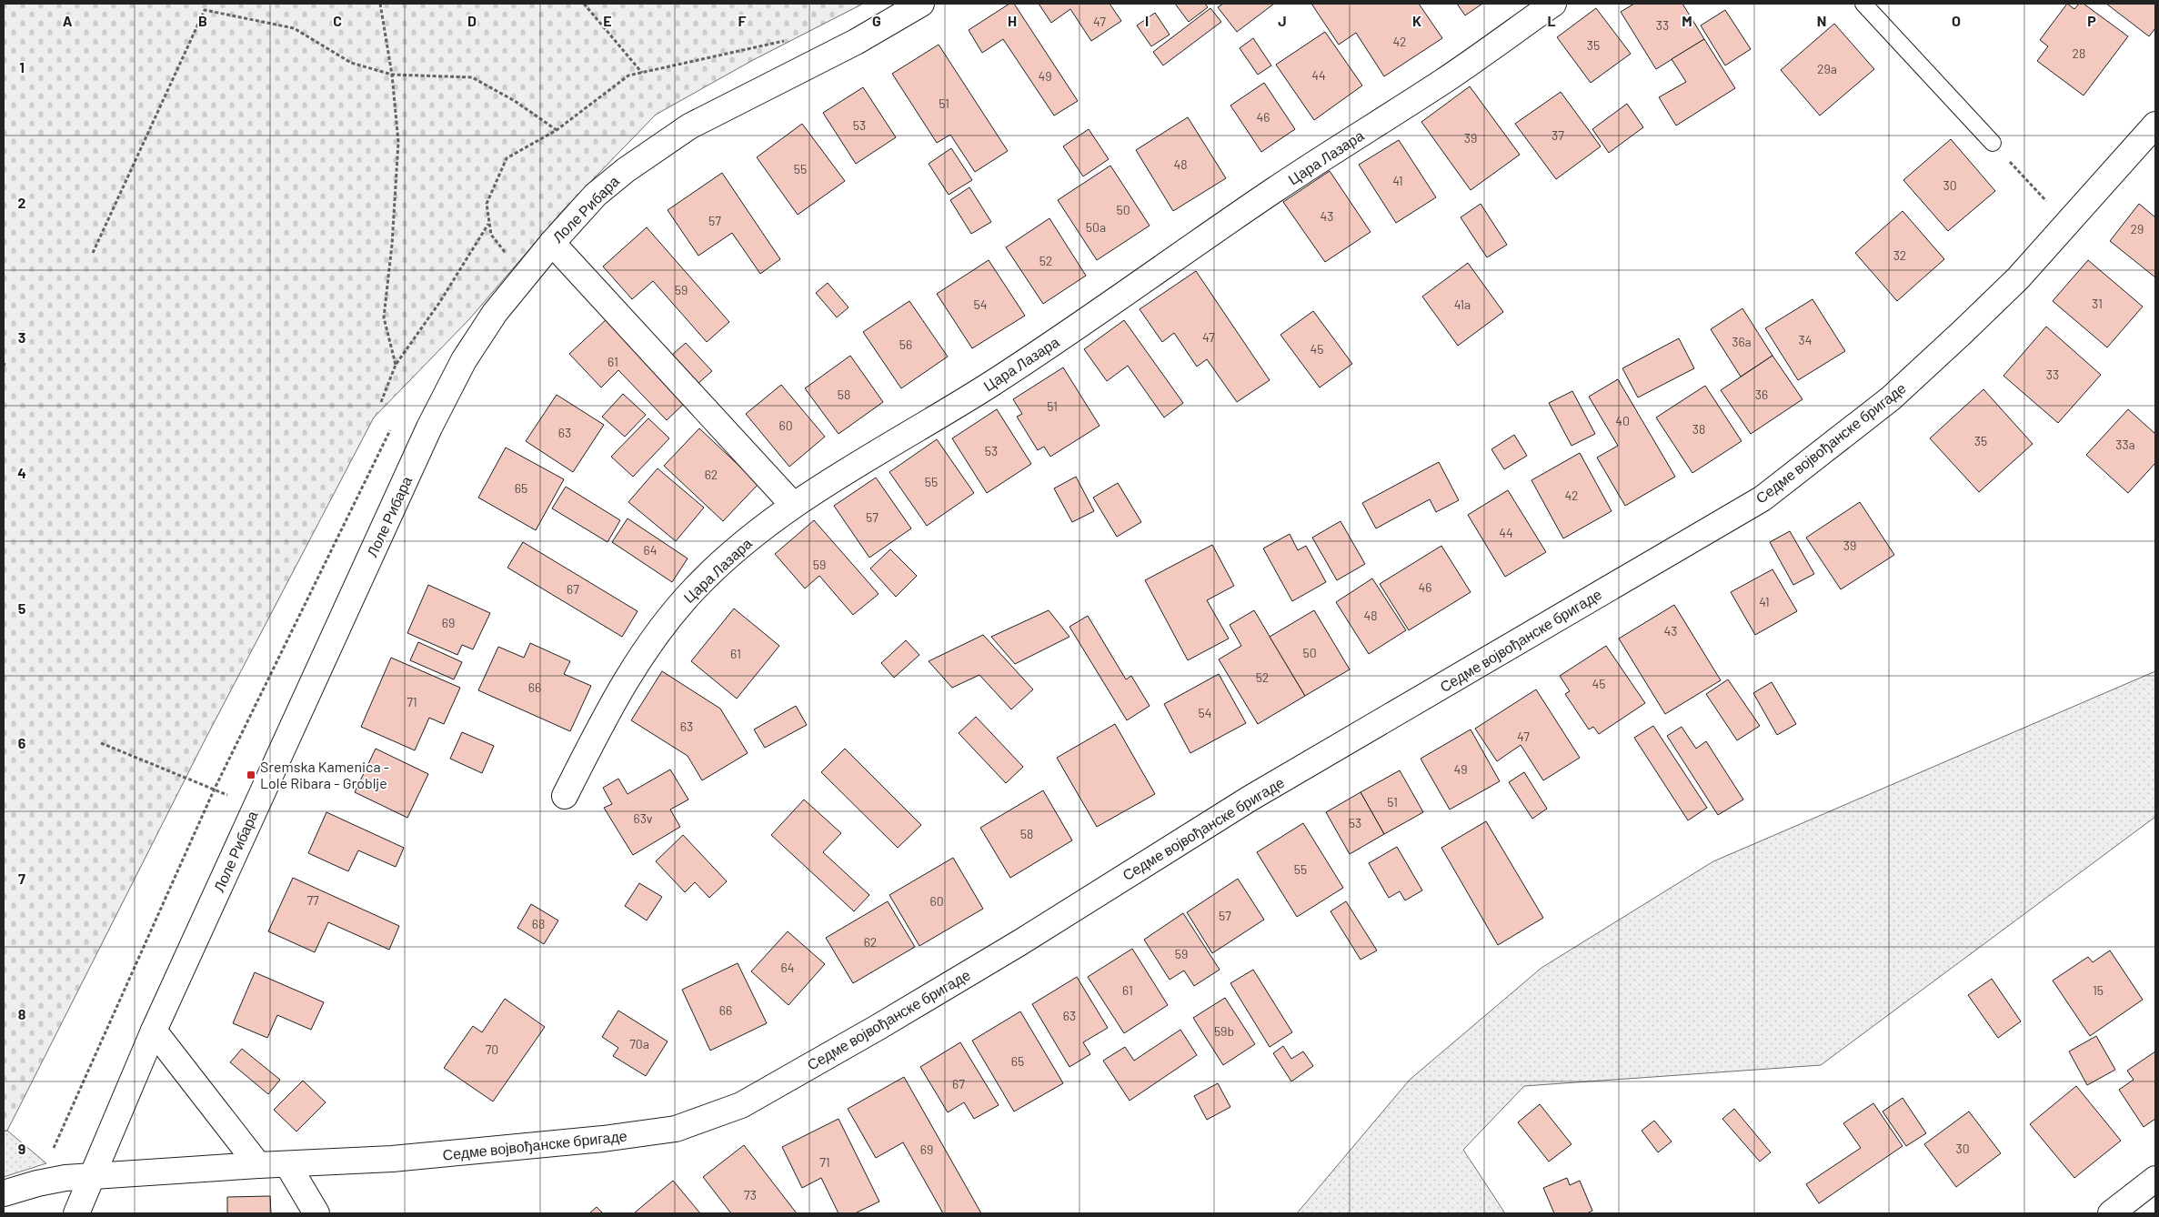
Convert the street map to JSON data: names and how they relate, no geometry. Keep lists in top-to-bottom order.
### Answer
{
  "streets": {
    "street": ["Цара Лазара", "Лоле Рибара", "Седме војвођанске бригаде"]
  },
  "crossings": [
    ["Лоле Рибара", "Седме војвођанске бригаде"]
  ],
  "places": {
    "transit": ["Sremska Kamenica - Lole Ribara - Groblje"]
  },
  "house_numbers": [
    "47",
    "33",
    "42",
    "35",
    "28",
    "29a",
    "44",
    "49",
    "51",
    "46",
    "53",
    "37",
    "39",
    "48",
    "55",
    "41",
    "30",
    "50",
    "43",
    "57",
    "50a",
    "29",
    "32",
    "52",
    "59",
    "31",
    "54",
    "41a",
    "47",
    "34",
    "36a",
    "56",
    "45",
    "61",
    "33",
    "58",
    "36",
    "51",
    "40",
    "60",
    "38",
    "63",
    "35",
    "33a",
    "53",
    "62",
    "55",
    "65",
    "42",
    "57",
    "44",
    "39",
    "64",
    "59",
    "46",
    "67",
    "41",
    "48",
    "69",
    "43",
    "50",
    "61",
    "52",
    "45",
    "66",
    "71",
    "54",
    "63",
    "47",
    "49",
    "51",
    "63v",
    "53",
    "58",
    "55",
    "77",
    "60",
    "57",
    "68",
    "62",
    "59",
    "64",
    "61",
    "15",
    "66",
    "63",
    "59b",
    "70a",
    "70",
    "65",
    "67",
    "30",
    "69",
    "71",
    "73"
  ],
  "grid": {
    "columns": [
      "A",
      "B",
      "C",
      "D",
      "E",
      "F",
      "G",
      "H",
      "I",
      "J",
      "K",
      "L",
      "M",
      "N",
      "O",
      "P"
    ],
    "rows": [
      "1",
      "2",
      "3",
      "4",
      "5",
      "6",
      "7",
      "8",
      "9"
    ]
  }
}
